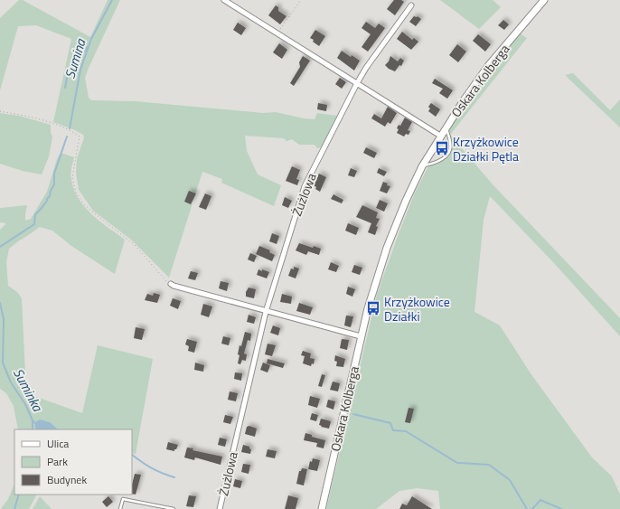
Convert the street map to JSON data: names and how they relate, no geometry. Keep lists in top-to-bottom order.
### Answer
{
  "streets": {
    "main road": ["Oskara Kolberga"],
    "street": ["Żużlowa"]
  },
  "water": ["Sumina", "Suminka"],
  "places": {
    "bus stop": ["Krzyżkowice Działki Pętla", "Krzyżkowice Działki"]
  },
  "legend": ["Ulica", "Park", "Budynek"]
}
